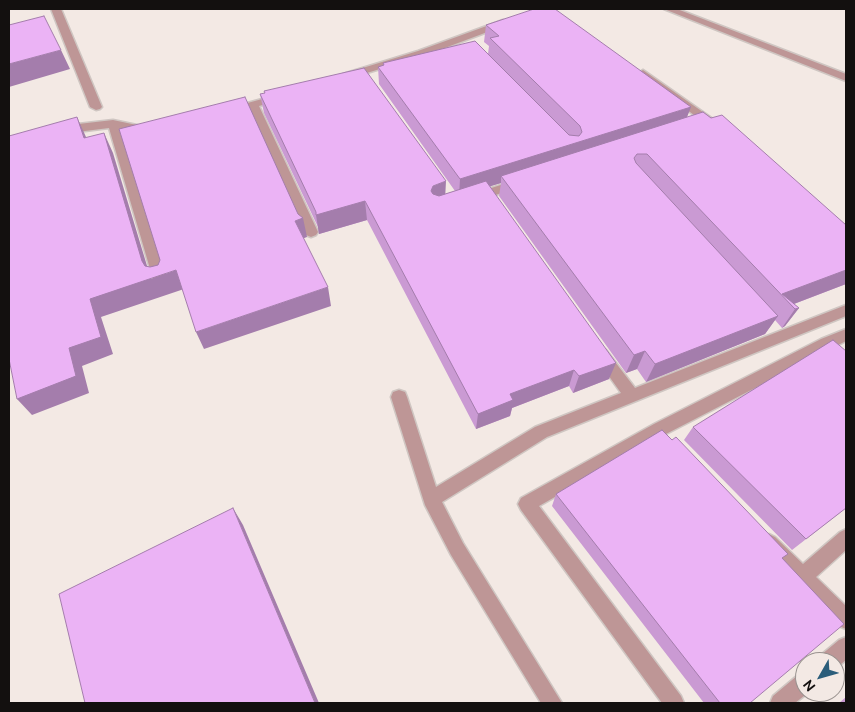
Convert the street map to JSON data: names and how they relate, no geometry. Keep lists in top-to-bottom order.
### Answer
{
  "north": "bottom left"
}
